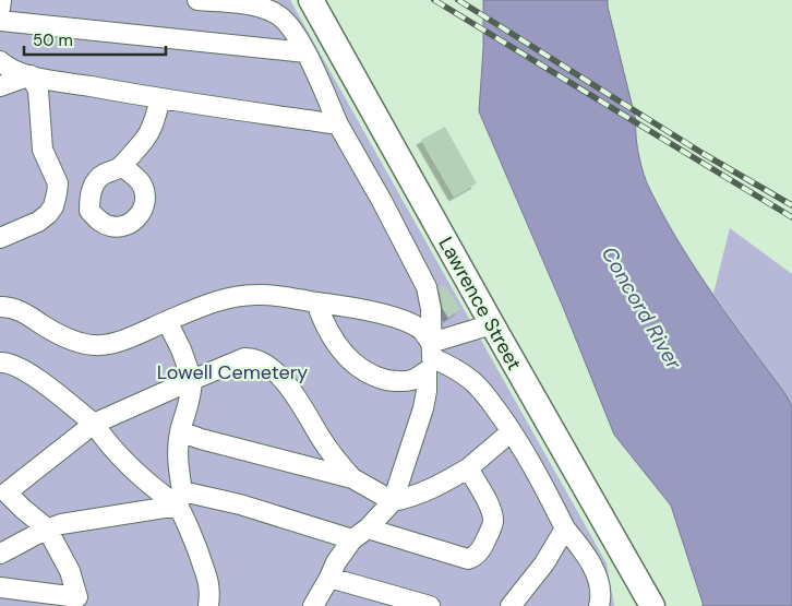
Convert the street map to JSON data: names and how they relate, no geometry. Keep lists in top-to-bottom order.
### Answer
{
  "streets": {
    "main road": ["Lawrence Street"]
  },
  "water": ["Concord River"],
  "parks": ["Lowell Cemetery"],
  "scale_bar": "50 m"
}
